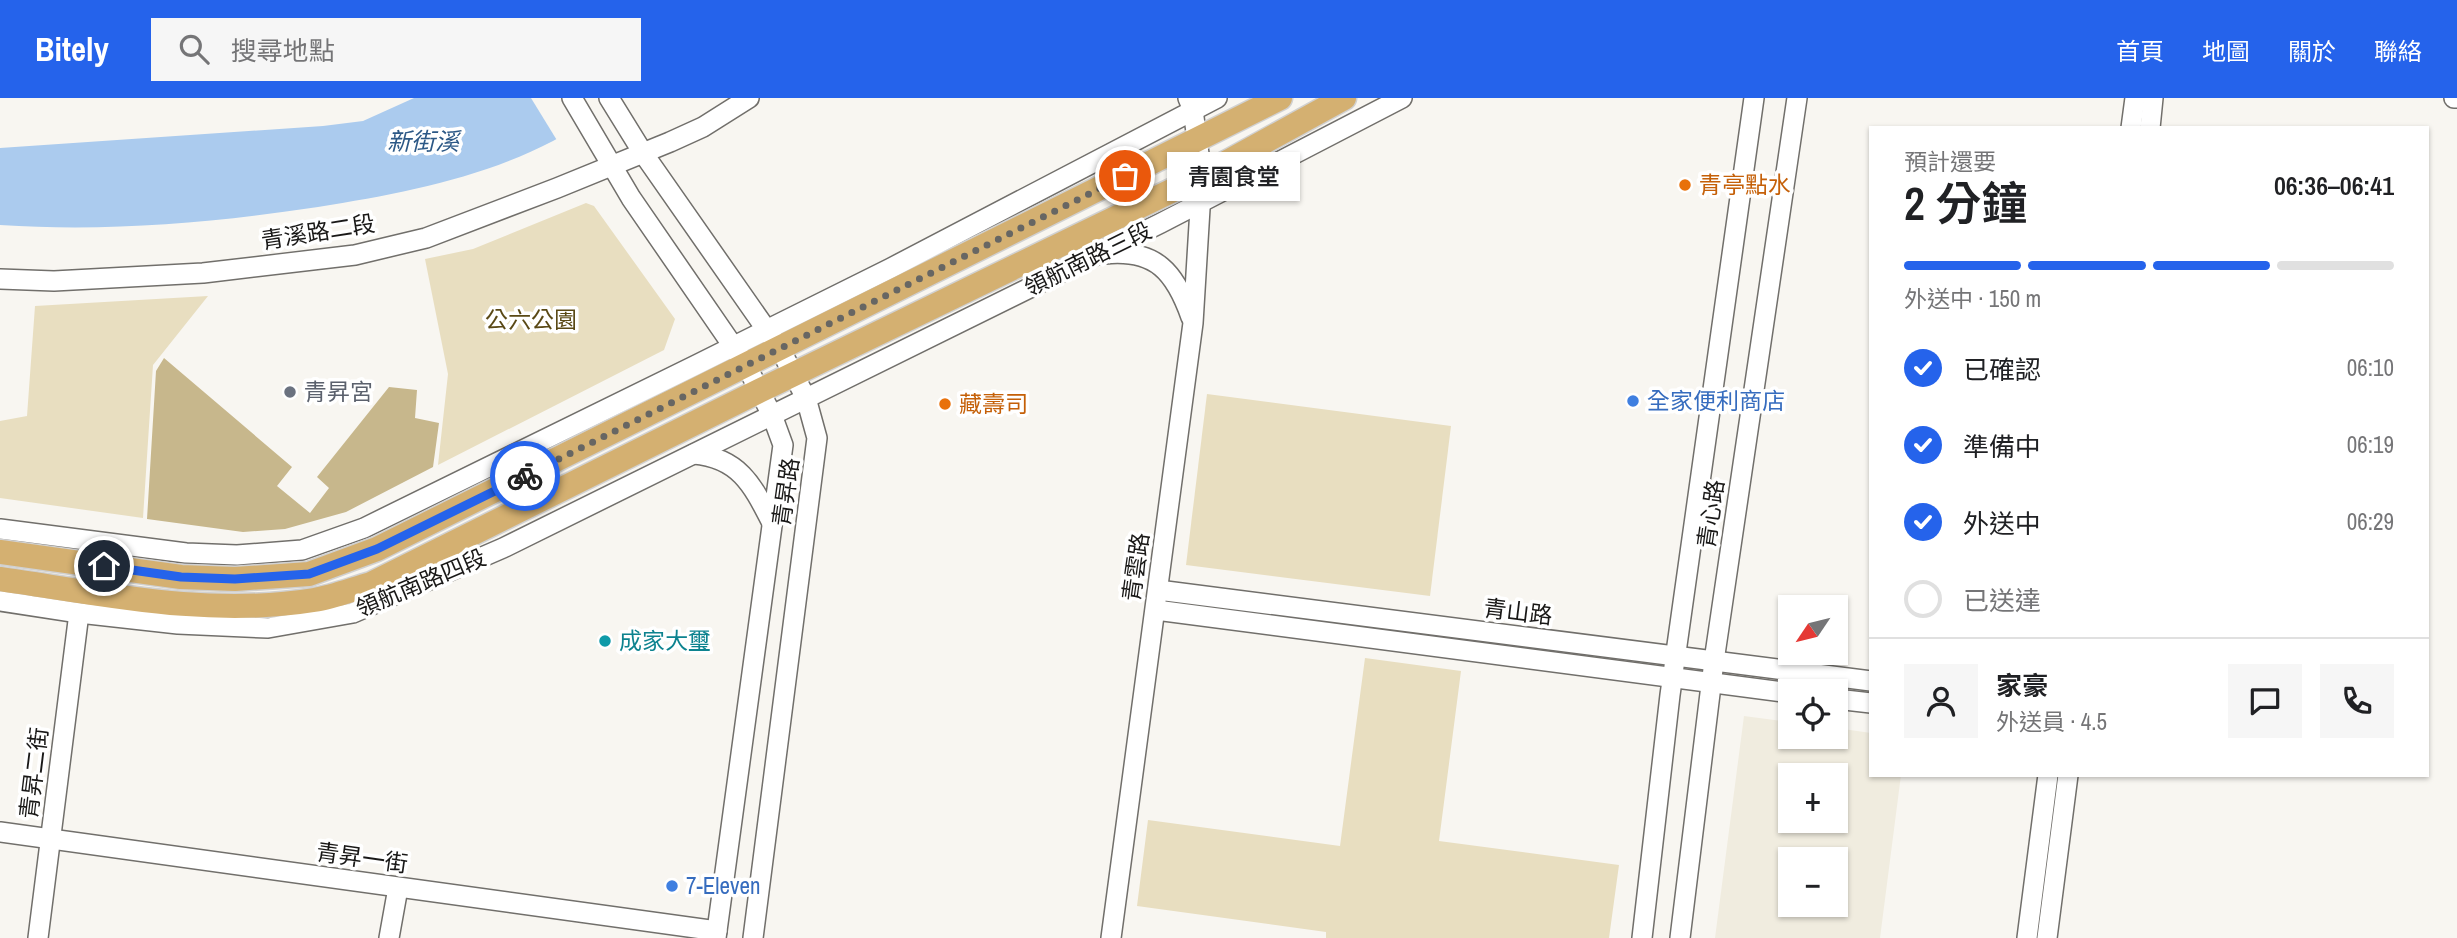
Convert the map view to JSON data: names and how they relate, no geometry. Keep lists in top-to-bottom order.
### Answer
{
  "streets": {
    "main road": ["領航南路三段", "領航南路四段"],
    "street": [
      "青溪路二段",
      "青昇路",
      "青心路",
      "青雲路",
      "青山路",
      "青昇二街",
      "青昇一街"
    ]
  },
  "crossings": [
    ["青溪路二段", "青昇路"],
    ["領航南路三段", "青昇路"],
    ["領航南路三段", "青雲路"],
    ["領航南路三段", "領航南路四段"],
    ["青昇路", "領航南路四段"],
    ["青昇路", "青昇一街"],
    ["青心路", "青山路"],
    ["青雲路", "青山路"],
    ["領航南路四段", "青昇二街"],
    ["青昇二街", "青昇一街"]
  ],
  "water": ["新街溪"],
  "parks": ["公六公園"],
  "places": [
    "青園食堂",
    "青亭點水",
    "青昇宮",
    "全家便利商店",
    "藏壽司",
    "成家大璽",
    "7-Eleven"
  ],
  "north": "bottom left",
  "page": {
    "header": "Bitely",
    "search": "搜尋地點",
    "nav": [
      "首頁",
      "地圖",
      "關於",
      "聯絡"
    ],
    "heading": ["2 分鐘", "預計還要", "06:36–06:41"],
    "panel": ["家豪", "外送員 · 4.5"],
    "bubble": "青園食堂",
    "bar": "外送中 · 150 m",
    "list": [
      ["已確認", "06:10"],
      ["準備中", "06:19"],
      ["外送中", "06:29"],
      "已送達"
    ],
    "map_buttons": ["+", "−"]
  }
}
